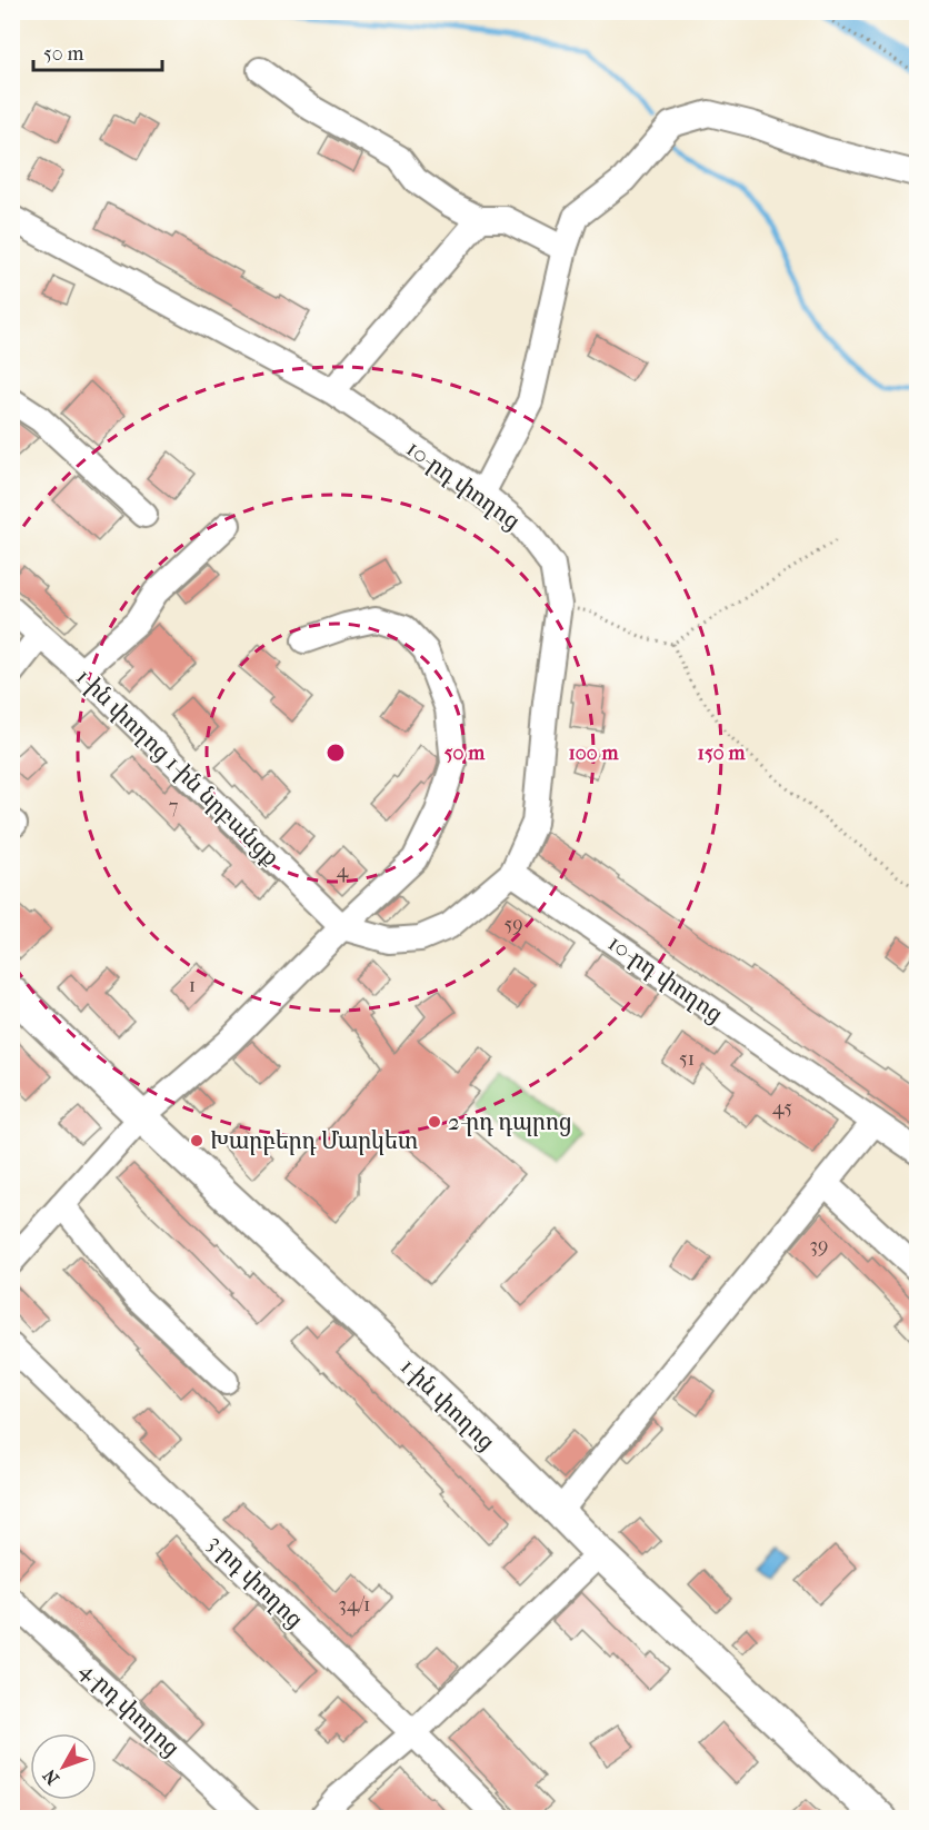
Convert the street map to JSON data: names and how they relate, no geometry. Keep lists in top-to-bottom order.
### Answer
{
  "streets": {
    "main road": ["1-ին փողոց"],
    "street": [
      "10-րդ փողոց",
      "1-ին փողոց 1-ին նրբանցք",
      "3-րդ փողոց",
      "4-րդ փողոց"
    ]
  },
  "places": ["2-րդ դպրոց", "Խարբերդ Մարկետ"],
  "house_numbers": [
    "7",
    "4",
    "59",
    "1",
    "51",
    "45",
    "39",
    "34/1"
  ],
  "scale_bar": "50 m",
  "north": "bottom left",
  "rings": ["50 m", "100 m", "150 m"]
}
